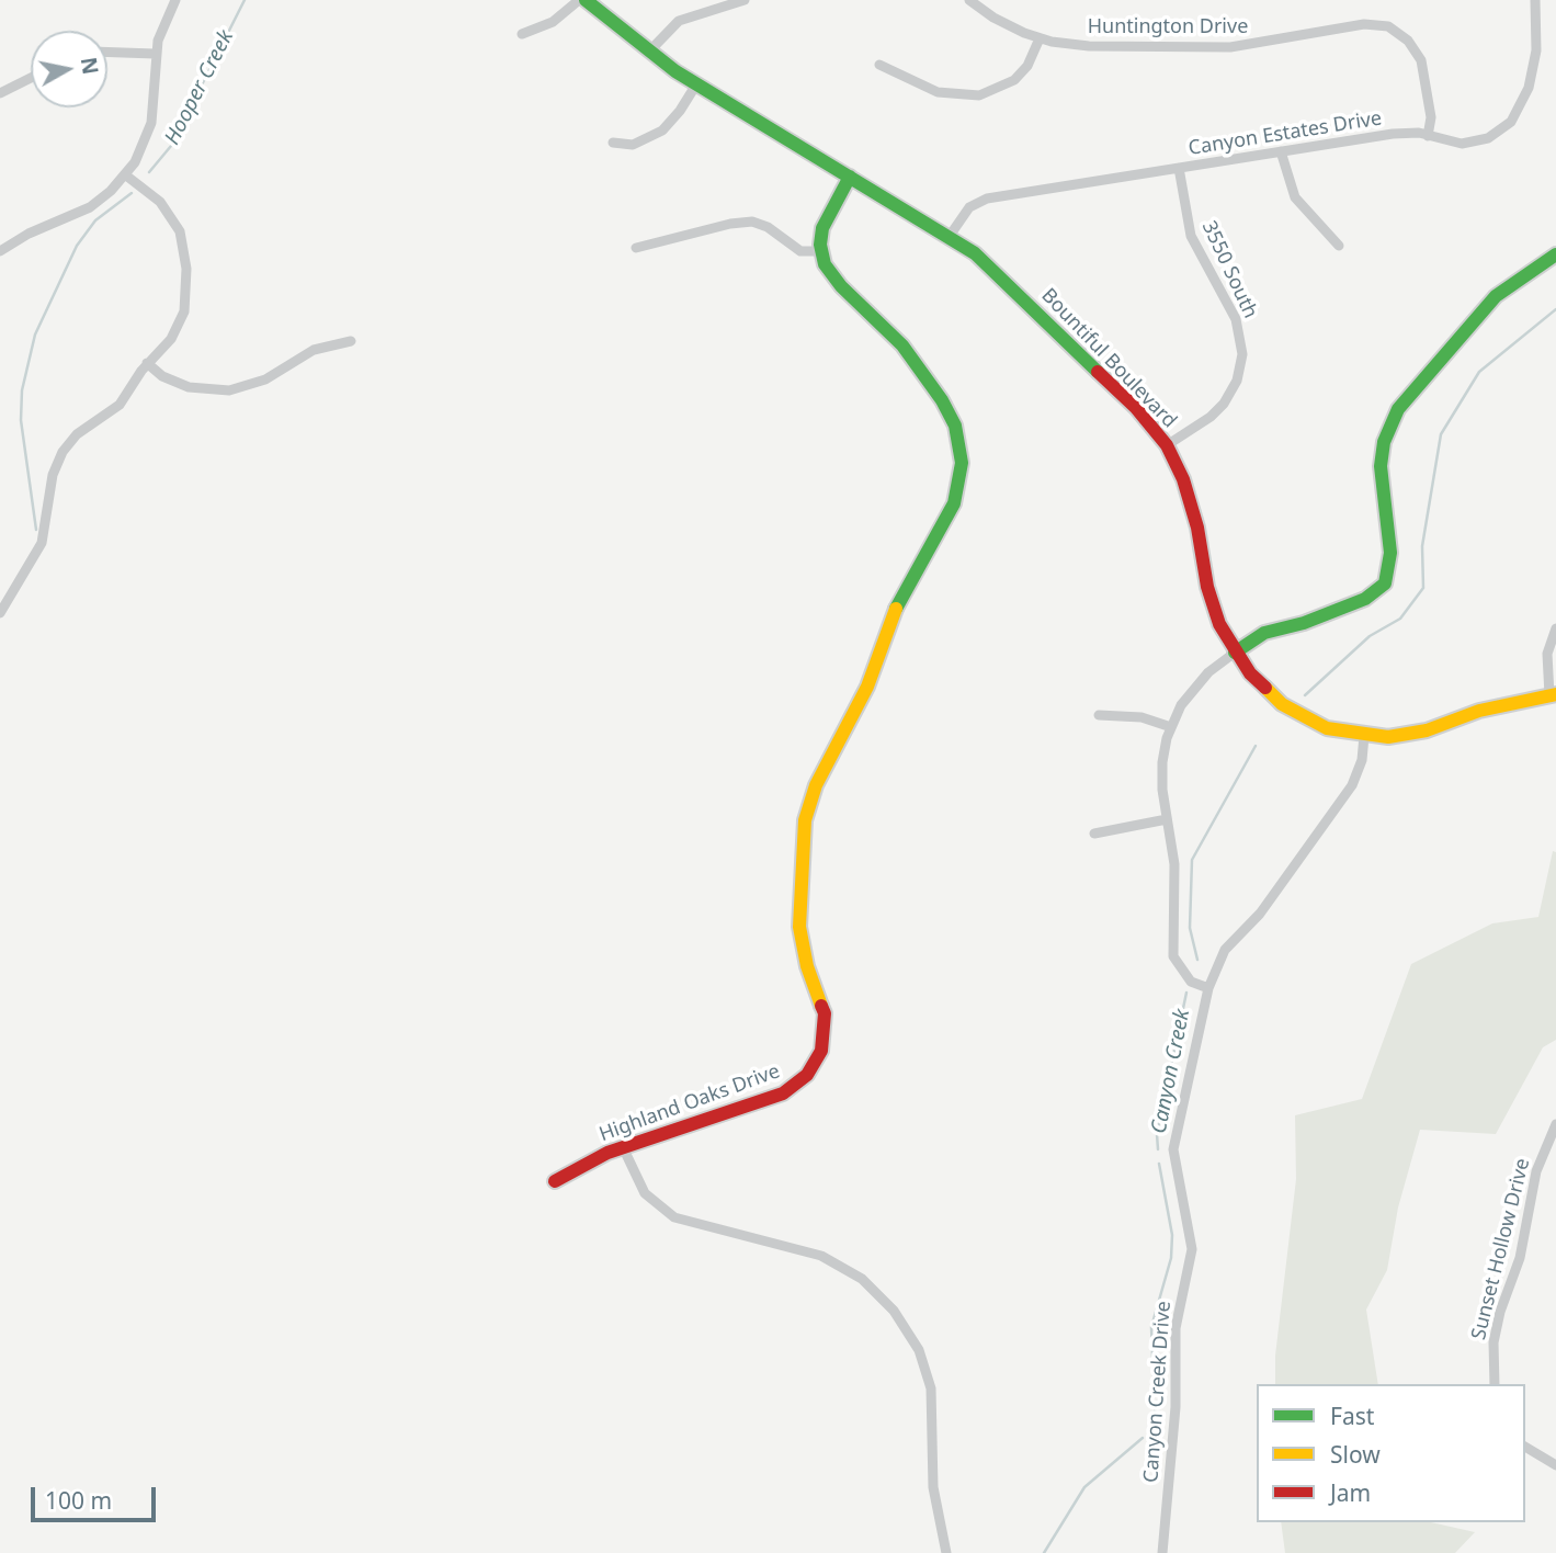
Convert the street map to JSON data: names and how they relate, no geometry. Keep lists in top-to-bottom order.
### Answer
{
  "streets": {
    "street": [
      "Huntington Drive",
      "Canyon Estates Drive",
      "3550 South",
      "Bountiful Boulevard",
      "Highland Oaks Drive",
      "Sunset Hollow Drive",
      "Canyon Creek Drive"
    ]
  },
  "crossings": [
    ["Huntington Drive", "Canyon Estates Drive"],
    ["Canyon Estates Drive", "3550 South"],
    ["Canyon Estates Drive", "Bountiful Boulevard"],
    ["3550 South", "Bountiful Boulevard"],
    ["Bountiful Boulevard", "Canyon Creek Drive"]
  ],
  "water": ["Hooper Creek", "Canyon Creek"],
  "legend": ["Fast", "Slow", "Jam"],
  "scale_bar": "100 m",
  "north": "right"
}
